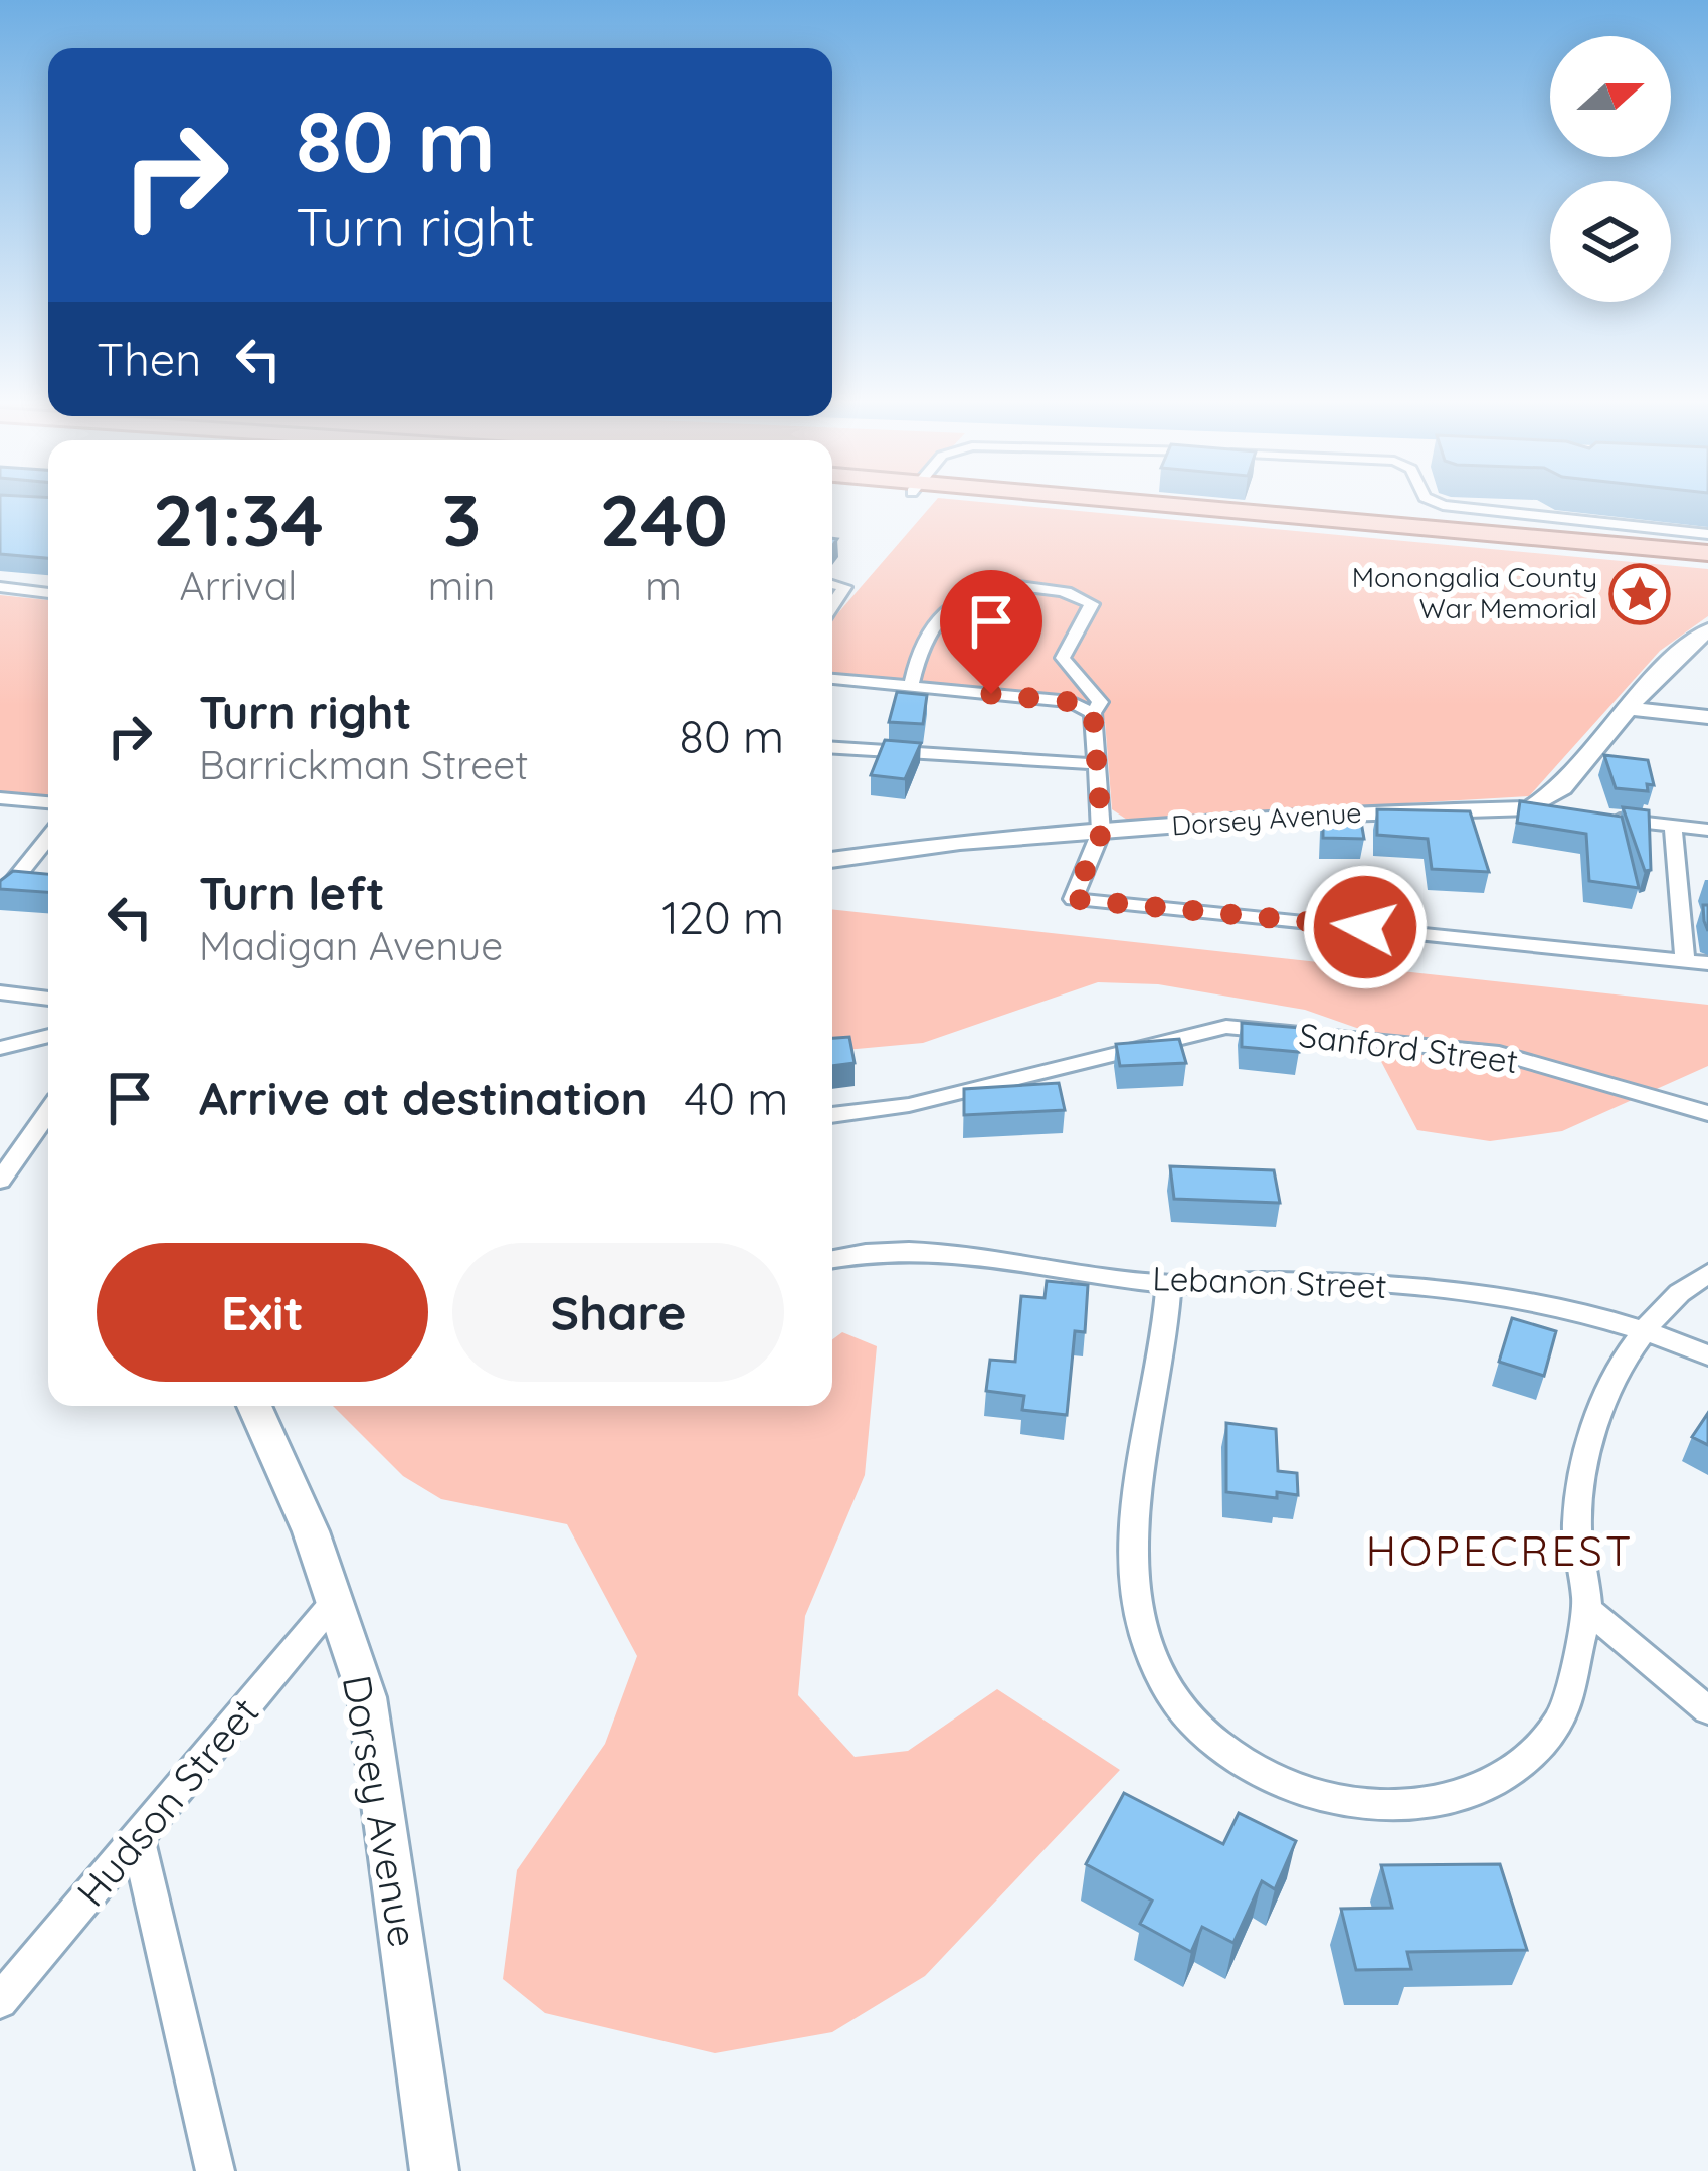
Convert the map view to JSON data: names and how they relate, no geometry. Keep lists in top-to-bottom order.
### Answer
{
  "streets": {
    "street": [
      "Dorsey Avenue",
      "Sanford Street",
      "Lebanon Street",
      "Hudson Street"
    ]
  },
  "crossings": [
    ["Dorsey Avenue", "Hudson Street"]
  ],
  "districts": ["HOPECREST"],
  "places": {
    "place": ["Monongalia County War Memorial"]
  },
  "north": "right",
  "page": {
    "turn": ["80 m", "Turn right"],
    "then": "Then",
    "eta": [
      "21:34",
      "Arrival",
      "3",
      "min",
      "240",
      "m"
    ],
    "list": [
      {
        "name": "Turn right",
        "note": "Barrickman Street",
        "value": "80 m"
      },
      {
        "name": "Turn left",
        "note": "Madigan Avenue",
        "value": "120 m"
      },
      {
        "name": "Arrive at destination",
        "value": "40 m"
      }
    ],
    "buttons": ["Exit", "Share"]
  }
}
